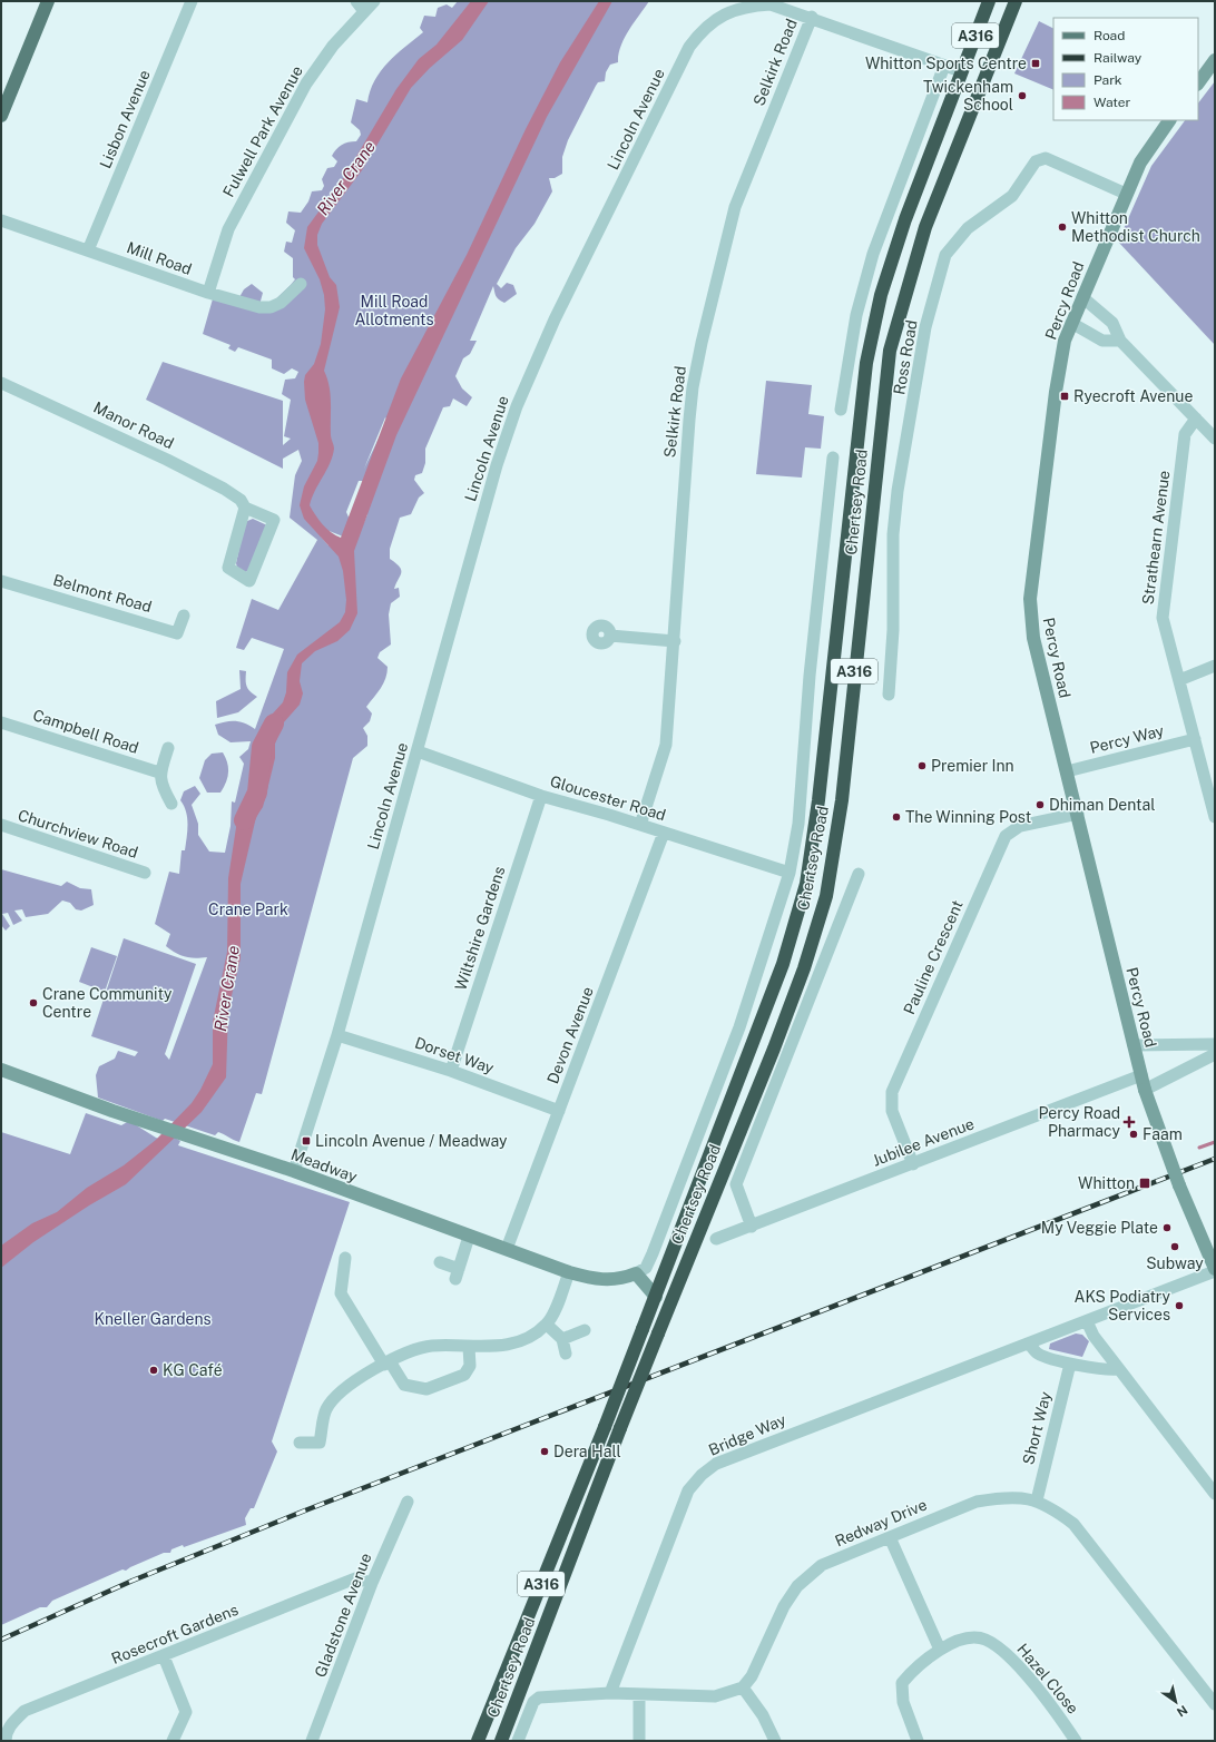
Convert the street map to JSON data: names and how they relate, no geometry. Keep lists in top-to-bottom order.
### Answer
{
  "streets": {
    "highway": ["A316", "Chertsey Road"],
    "street": [
      "Selkirk Road",
      "Lisbon Avenue",
      "Lincoln Avenue",
      "Fulwell Park Avenue",
      "Mill Road",
      "Percy Road",
      "Ross Road",
      "Manor Road",
      "Strathearn Avenue",
      "Belmont Road",
      "Campbell Road",
      "Percy Way",
      "Gloucester Road",
      "Churchview Road",
      "Wiltshire Gardens",
      "Pauline Crescent",
      "Devon Avenue",
      "Dorset Way",
      "Jubilee Avenue",
      "Meadway",
      "Short Way",
      "Bridge Way",
      "Redway Drive",
      "Gladstone Avenue",
      "Rosecroft Gardens",
      "Hazel Close"
    ]
  },
  "crossings": [
    ["Selkirk Road", "Lincoln Avenue"],
    ["Selkirk Road", "Gloucester Road"],
    ["Lisbon Avenue", "Mill Road"],
    ["Lincoln Avenue", "Chertsey Road"],
    ["Lincoln Avenue", "Gloucester Road"],
    ["Lincoln Avenue", "Dorset Way"],
    ["Lincoln Avenue", "Meadway"],
    ["Fulwell Park Avenue", "Mill Road"],
    ["Percy Road", "Ross Road"],
    ["Percy Road", "Percy Way"],
    ["Percy Road", "Pauline Crescent"],
    ["Percy Road", "Jubilee Avenue"],
    ["Percy Road", "Bridge Way"],
    ["Chertsey Road", "Gloucester Road"],
    ["Chertsey Road", "Meadway"],
    ["Strathearn Avenue", "Percy Way"],
    ["Gloucester Road", "Wiltshire Gardens"],
    ["Gloucester Road", "Devon Avenue"],
    ["Wiltshire Gardens", "Dorset Way"],
    ["Pauline Crescent", "Jubilee Avenue"],
    ["Devon Avenue", "Dorset Way"],
    ["Devon Avenue", "Meadway"],
    ["Short Way", "Redway Drive"],
    ["Gladstone Avenue", "Rosecroft Gardens"]
  ],
  "water": ["River Crane"],
  "parks": ["Mill Road Allotments", "Crane Park", "Kneller Gardens"],
  "places": {
    "transit": [
      "Whitton Sports Centre",
      "Ryecroft Avenue",
      "Lincoln Avenue / Meadway",
      "Whitton"
    ],
    "other": [
      "Twickenham School",
      "Whitton Methodist Church",
      "Premier Inn",
      "Dhiman Dental",
      "The Winning Post",
      "Crane Community Centre",
      "Faam",
      "My Veggie Plate",
      "Subway",
      "AKS Podiatry Services",
      "KG Café",
      "Dera Hall"
    ],
    "health": ["Percy Road Pharmacy"]
  },
  "legend": [
    "Road",
    "Railway",
    "Park",
    "Water"
  ],
  "north": "bottom right"
}
